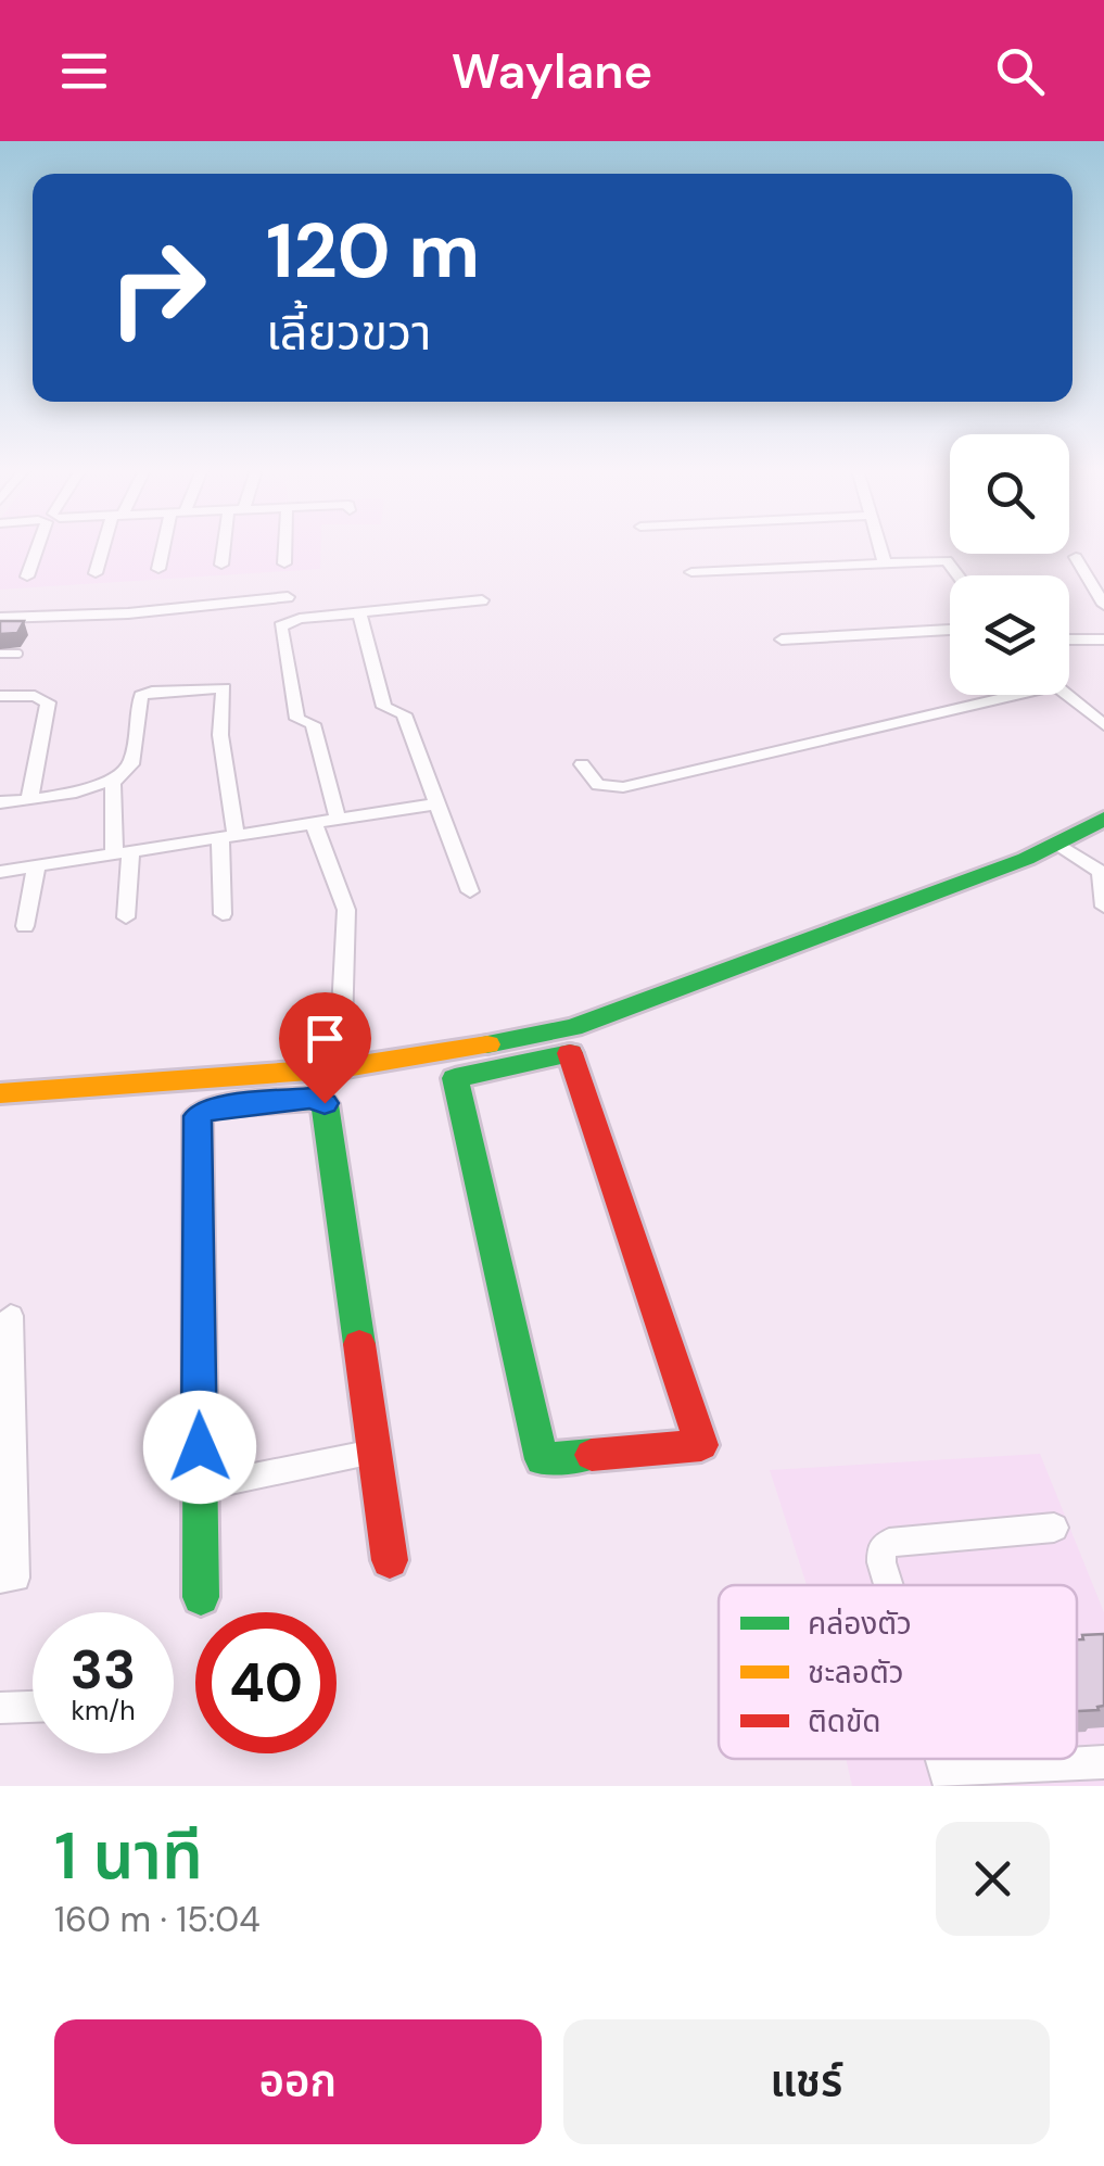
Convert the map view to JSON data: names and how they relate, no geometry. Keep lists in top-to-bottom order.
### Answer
{
  "legend": ["คล่องตัว", "ชะลอตัว", "ติดขัด"],
  "page": {
    "header": "Waylane",
    "turn": ["120 m", "เลี้ยวขวา"],
    "speed": "33 km/h",
    "limit": "40",
    "heading": ["1 นาที", "160 m · 15:04"],
    "buttons": ["ออก", "แชร์"]
  }
}
